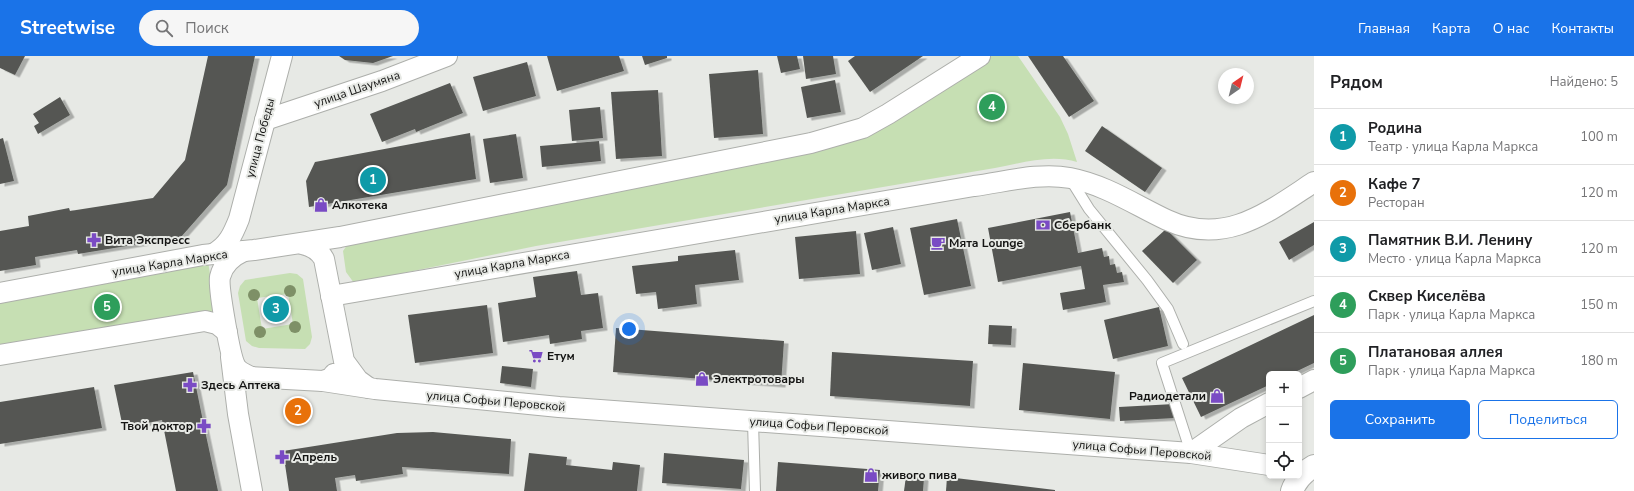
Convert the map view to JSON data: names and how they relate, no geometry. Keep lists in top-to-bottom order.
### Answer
{
  "streets": {
    "street": [
      "улица Шаумяна",
      "улица Победы",
      "улица Карла Маркса",
      "улица Софьи Перовской"
    ]
  },
  "crossings": [
    ["улица Шаумяна", "улица Победы"],
    ["улица Победы", "улица Карла Маркса"],
    ["улица Победы", "улица Софьи Перовской"],
    ["улица Карла Маркса", "улица Софьи Перовской"]
  ],
  "places": {
    "shop": [
      "Алкотека",
      "Электротовары",
      "Радиодетали",
      "живого пива"
    ],
    "bank": ["Сбербанк"],
    "pharmacy": [
      "Вита Экспресс",
      "Здесь Аптека",
      "Твой доктор",
      "Апрель"
    ],
    "cafe": ["Мята Lounge"],
    "supermarket": ["Етум"]
  },
  "north": "top right",
  "page": {
    "header": "Streetwise",
    "search": "Поиск",
    "nav": [
      "Главная",
      "Карта",
      "О нас",
      "Контакты"
    ],
    "heading": ["Рядом", "Найдено: 5"],
    "pins": [
      "4",
      "1",
      "5",
      "3",
      "2"
    ],
    "list": [
      {
        "mark": "1",
        "name": "Родина",
        "note": "Театр · улица Карла Маркса",
        "value": "100 m"
      },
      {
        "mark": "2",
        "name": "Кафе 7",
        "note": "Ресторан",
        "value": "120 m"
      },
      {
        "mark": "3",
        "name": "Памятник В.И. Ленину",
        "note": "Место · улица Карла Маркса",
        "value": "120 m"
      },
      {
        "mark": "4",
        "name": "Сквер Киселёва",
        "note": "Парк · улица Карла Маркса",
        "value": "150 m"
      },
      {
        "mark": "5",
        "name": "Платановая аллея",
        "note": "Парк · улица Карла Маркса",
        "value": "180 m"
      }
    ],
    "map_buttons": ["+", "−"],
    "buttons": ["Сохранить", "Поделиться"]
  }
}
